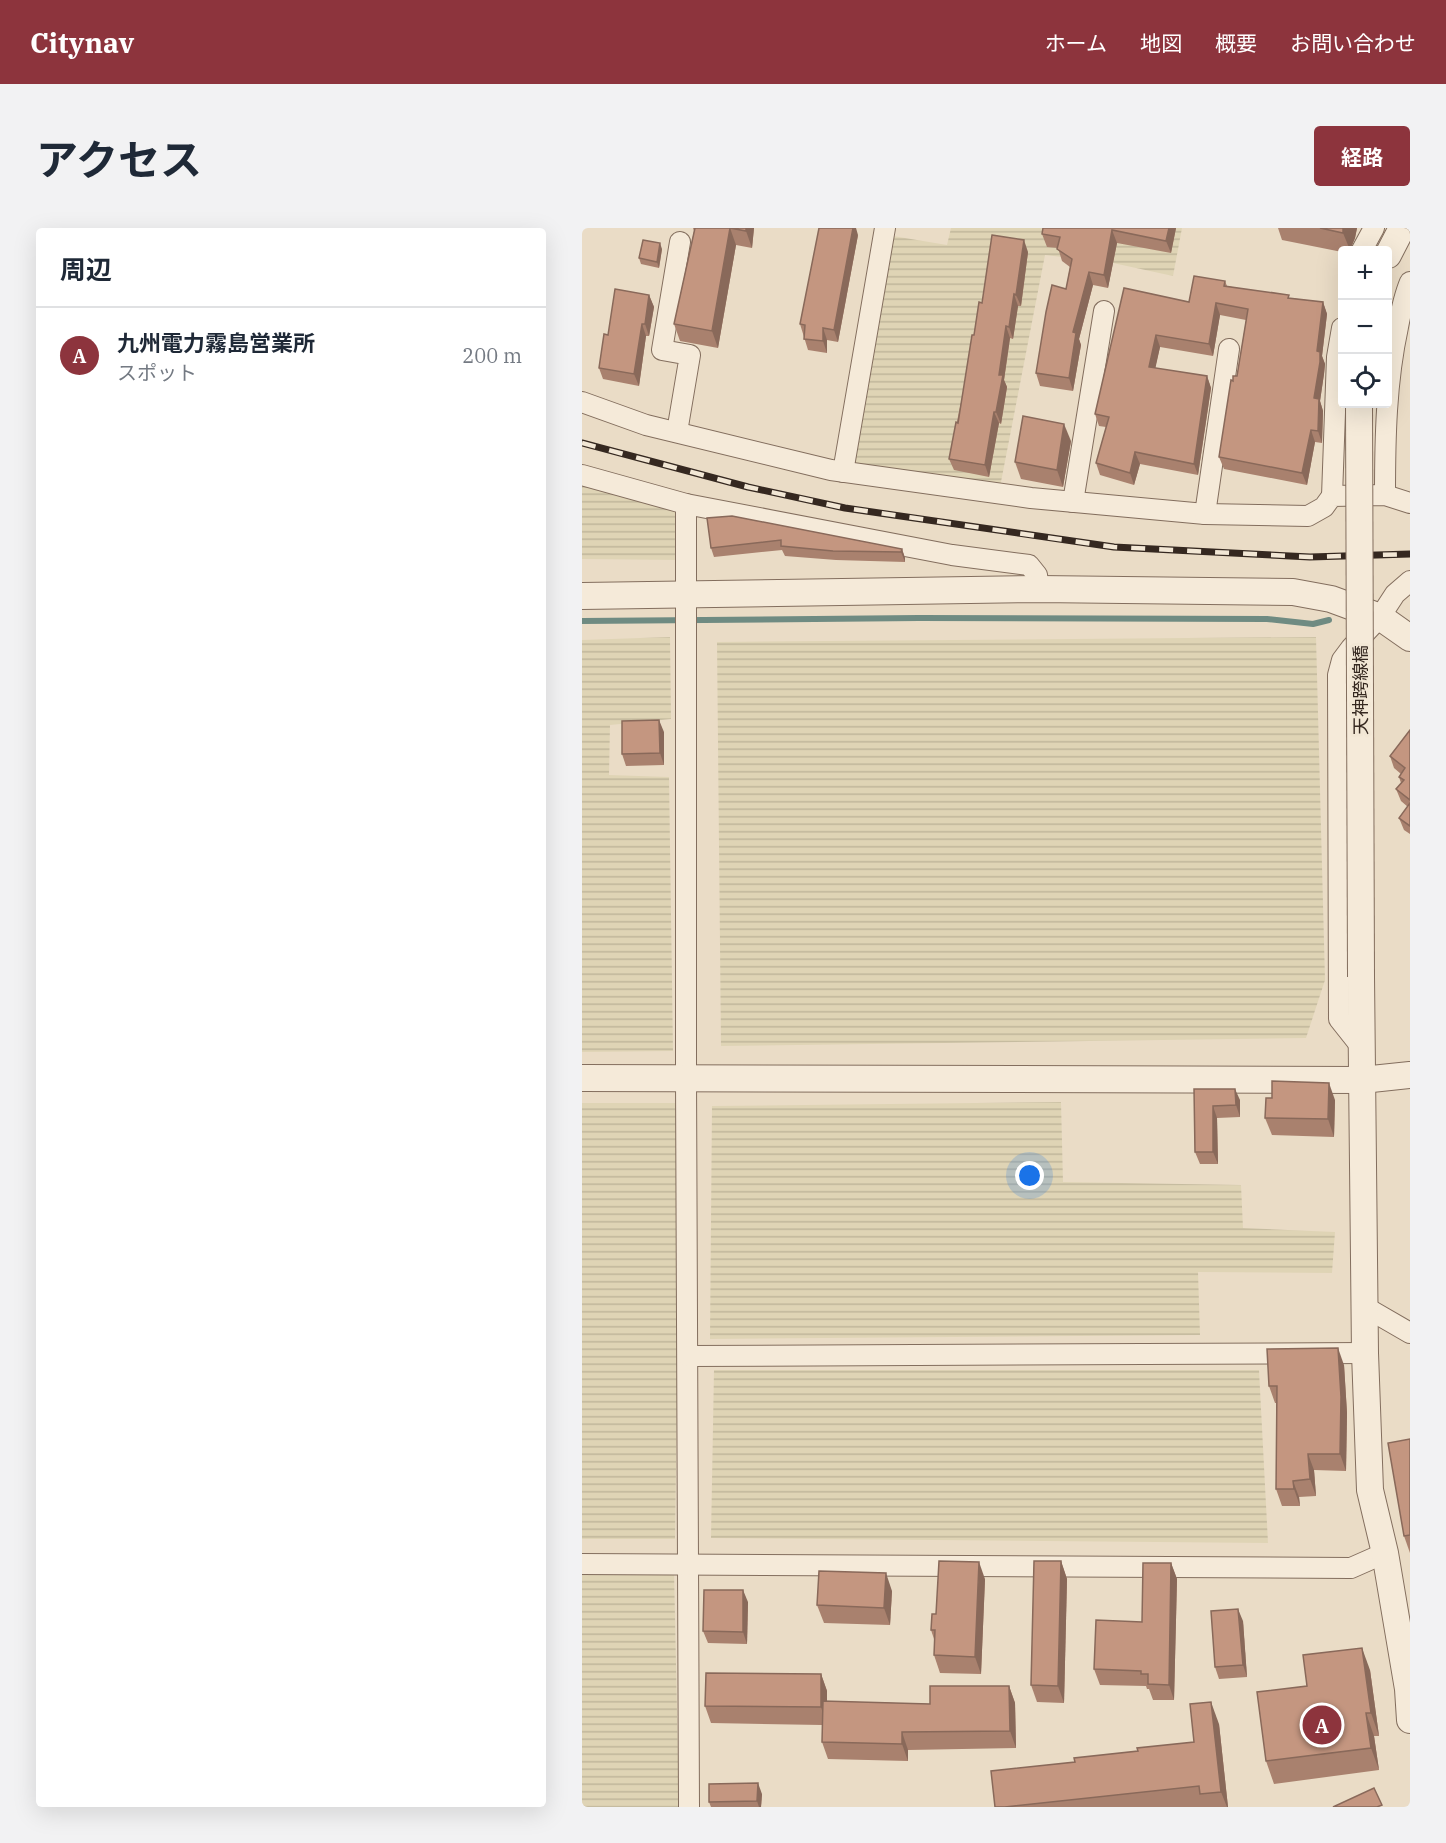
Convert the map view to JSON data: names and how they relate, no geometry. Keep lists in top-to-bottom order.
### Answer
{
  "streets": {
    "street": ["天神跨線橋"]
  },
  "page": {
    "header": "Citynav",
    "nav": [
      "ホーム",
      "地図",
      "概要",
      "お問い合わせ"
    ],
    "title": "アクセス",
    "buttons": "経路",
    "heading": "周辺",
    "map_buttons": ["+", "−"],
    "list": [
      {
        "mark": "A",
        "name": "九州電力霧島営業所",
        "note": "スポット",
        "value": "200 m"
      }
    ],
    "pins": "A"
  }
}
